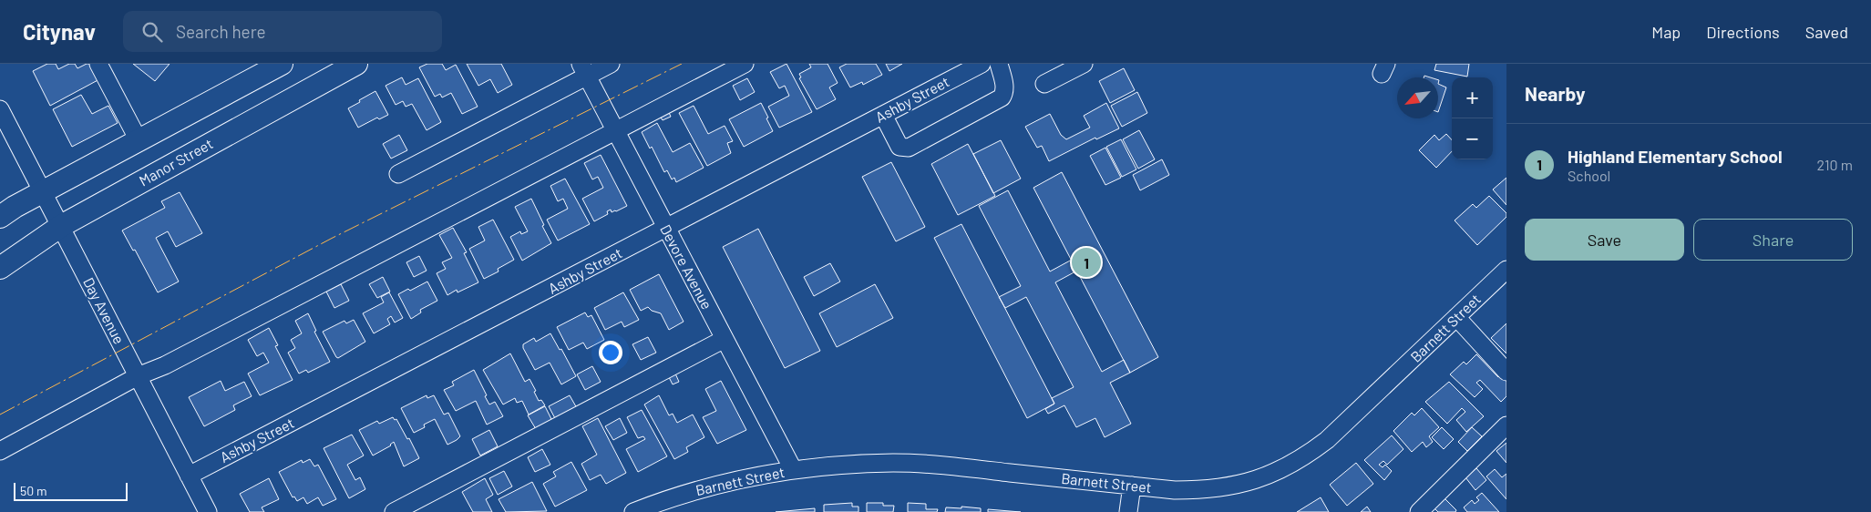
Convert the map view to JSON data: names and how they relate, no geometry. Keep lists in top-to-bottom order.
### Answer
{
  "streets": {
    "main road": ["Manor Street"],
    "street": [
      "Ashby Street",
      "Devore Avenue",
      "Day Avenue",
      "Barnett Street"
    ]
  },
  "crossings": [
    ["Ashby Street", "Devore Avenue"],
    ["Ashby Street", "Day Avenue"],
    ["Manor Street", "Day Avenue"],
    ["Devore Avenue", "Barnett Street"]
  ],
  "scale_bar": "50 m",
  "north": "bottom left",
  "page": {
    "header": "Citynav",
    "search": "Search here",
    "nav": ["Map", "Directions", "Saved"],
    "heading": "Nearby",
    "map_buttons": ["+", "−"],
    "list": [
      {
        "mark": "1",
        "name": "Highland Elementary School",
        "note": "School",
        "value": "210 m"
      }
    ],
    "buttons": ["Save", "Share"],
    "pins": "1",
    "scale": "50 m"
  }
}
